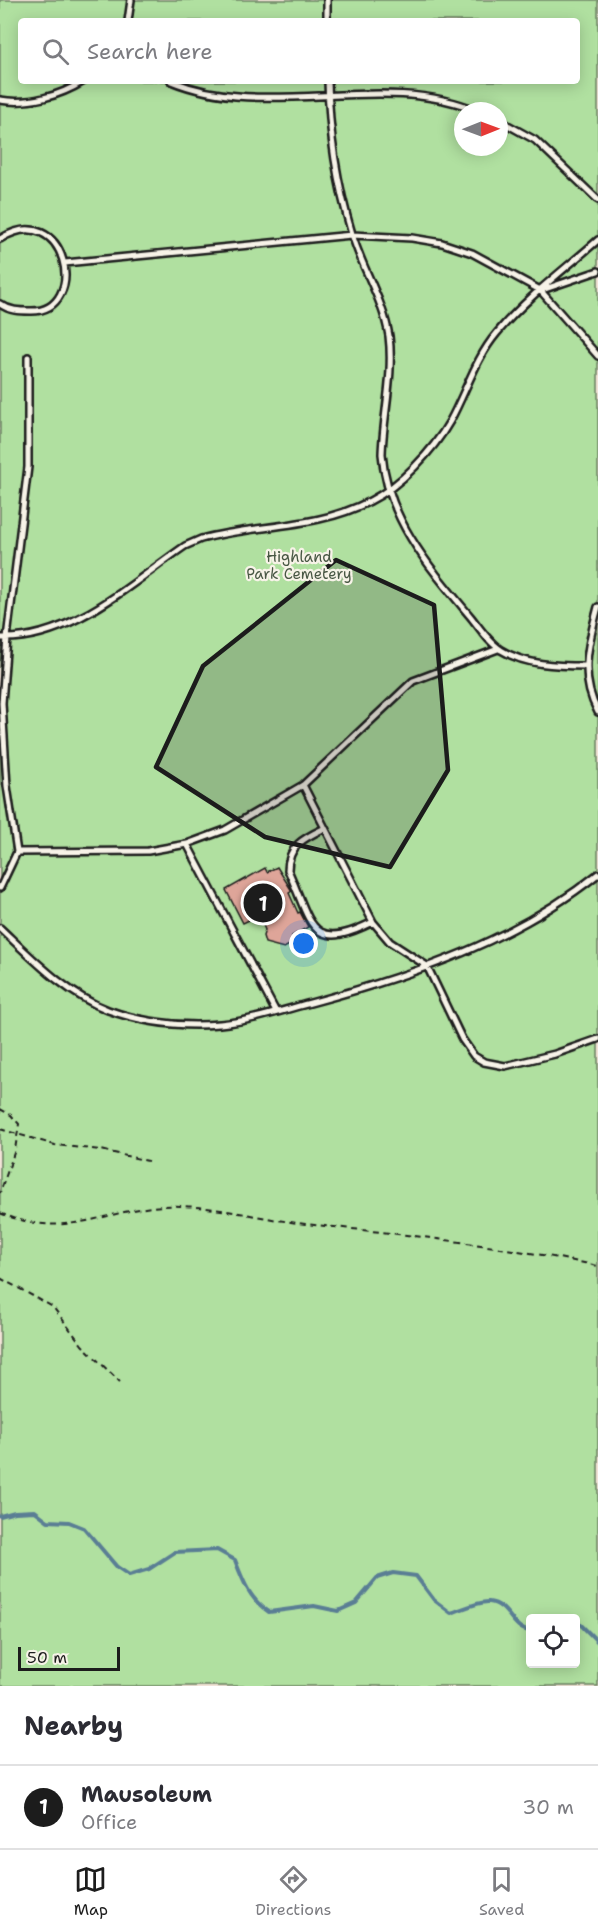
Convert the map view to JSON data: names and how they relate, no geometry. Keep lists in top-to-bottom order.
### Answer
{
  "parks": ["Highland Park Cemetery"],
  "scale_bar": "50 m",
  "north": "right",
  "page": {
    "search": "Search here",
    "pins": "1",
    "scale": "50 m",
    "heading": "Nearby",
    "list": [
      {
        "mark": "1",
        "name": "Mausoleum",
        "note": "Office",
        "value": "30 m"
      }
    ],
    "nav": ["Map", "Directions", "Saved"]
  }
}
